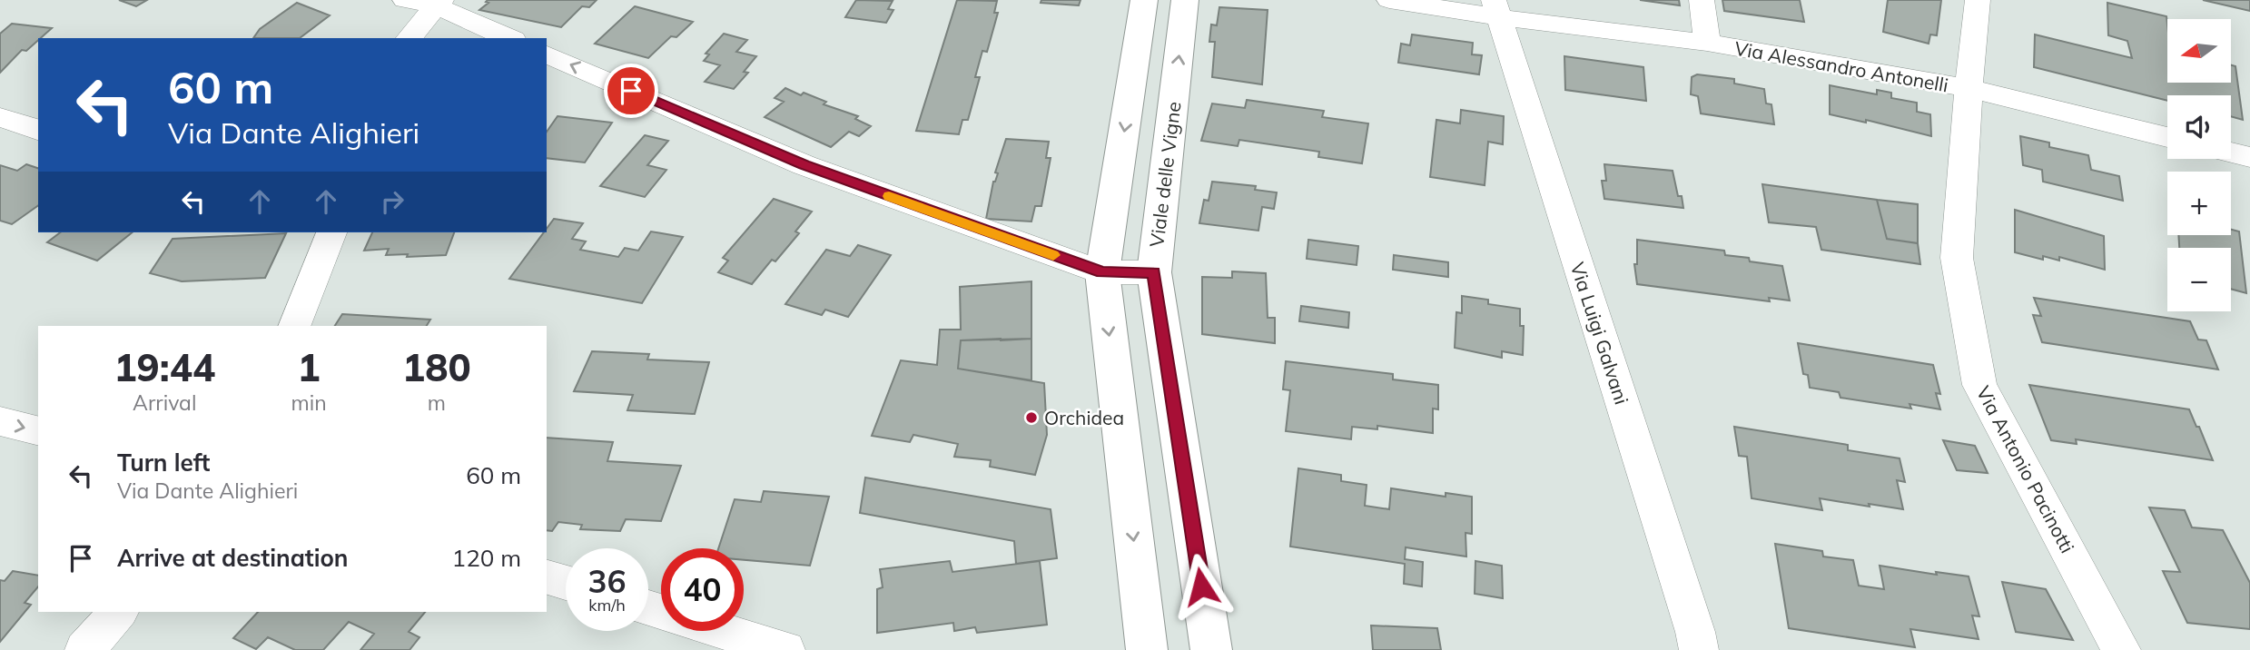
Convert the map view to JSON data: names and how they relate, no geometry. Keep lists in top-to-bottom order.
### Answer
{
  "streets": {
    "street": [
      "Via Alessandro Antonelli",
      "Viale delle Vigne",
      "Via Luigi Galvani",
      "Via Antonio Pacinotti"
    ]
  },
  "crossings": [
    ["Via Alessandro Antonelli", "Via Luigi Galvani"],
    ["Via Alessandro Antonelli", "Via Antonio Pacinotti"]
  ],
  "places": ["Orchidea"],
  "north": "left",
  "page": {
    "map_buttons": ["+", "−"],
    "turn": ["60 m", "Via Dante Alighieri"],
    "eta": [
      "19:44",
      "Arrival",
      "1",
      "min",
      "180",
      "m"
    ],
    "list": [
      {
        "name": "Turn left",
        "note": "Via Dante Alighieri",
        "value": "60 m"
      },
      {
        "name": "Arrive at destination",
        "value": "120 m"
      }
    ],
    "speed": "36 km/h",
    "limit": "40"
  }
}
